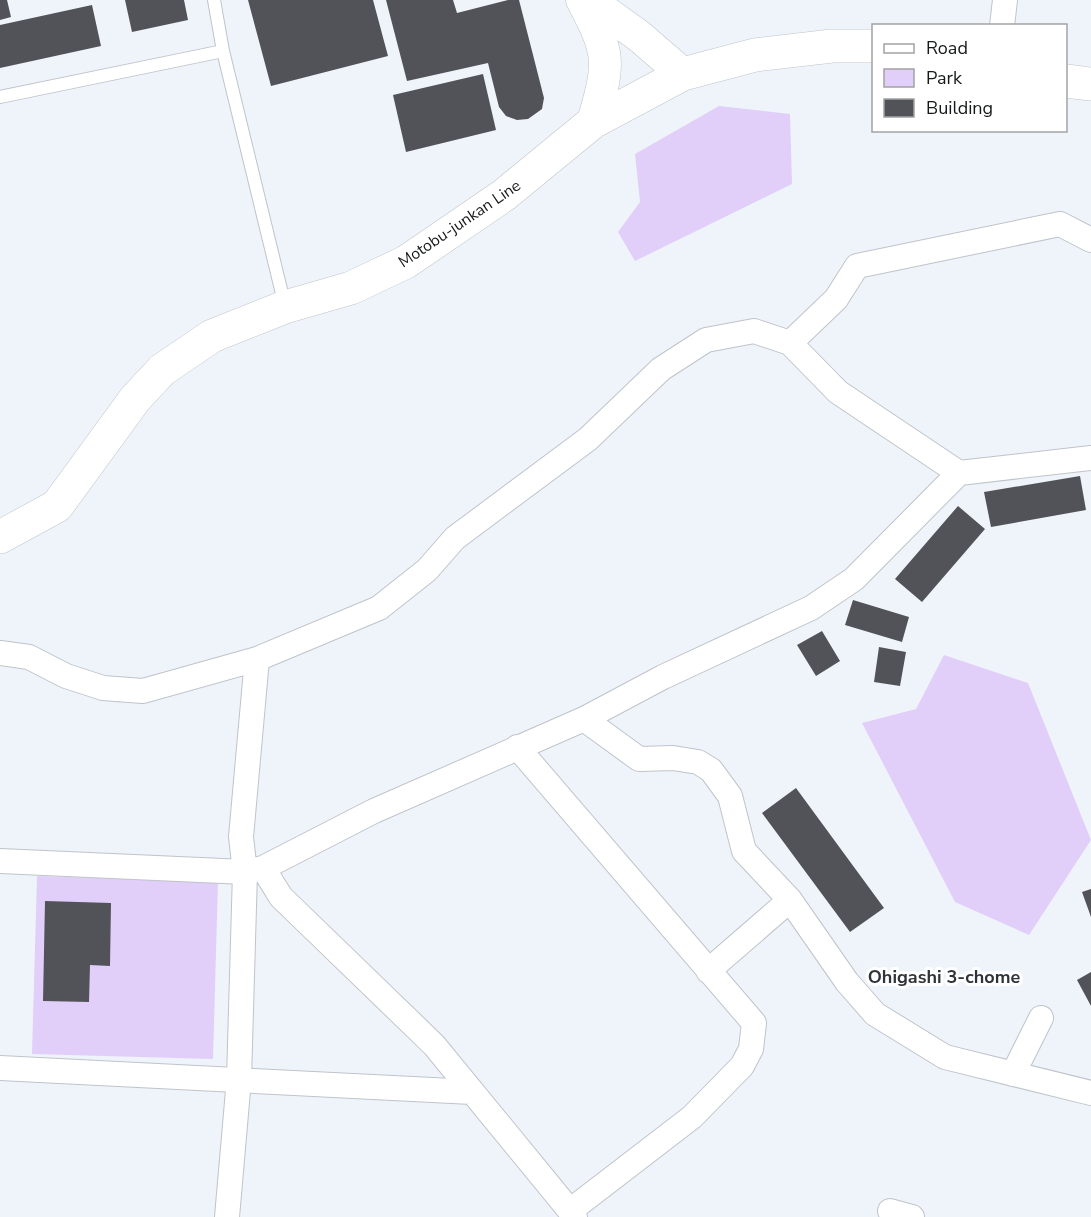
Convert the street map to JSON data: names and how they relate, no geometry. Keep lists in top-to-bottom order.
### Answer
{
  "streets": {
    "main road": ["Motobu-junkan Line"]
  },
  "districts": ["Ohigashi 3-chome"],
  "legend": ["Road", "Park", "Building"]
}
